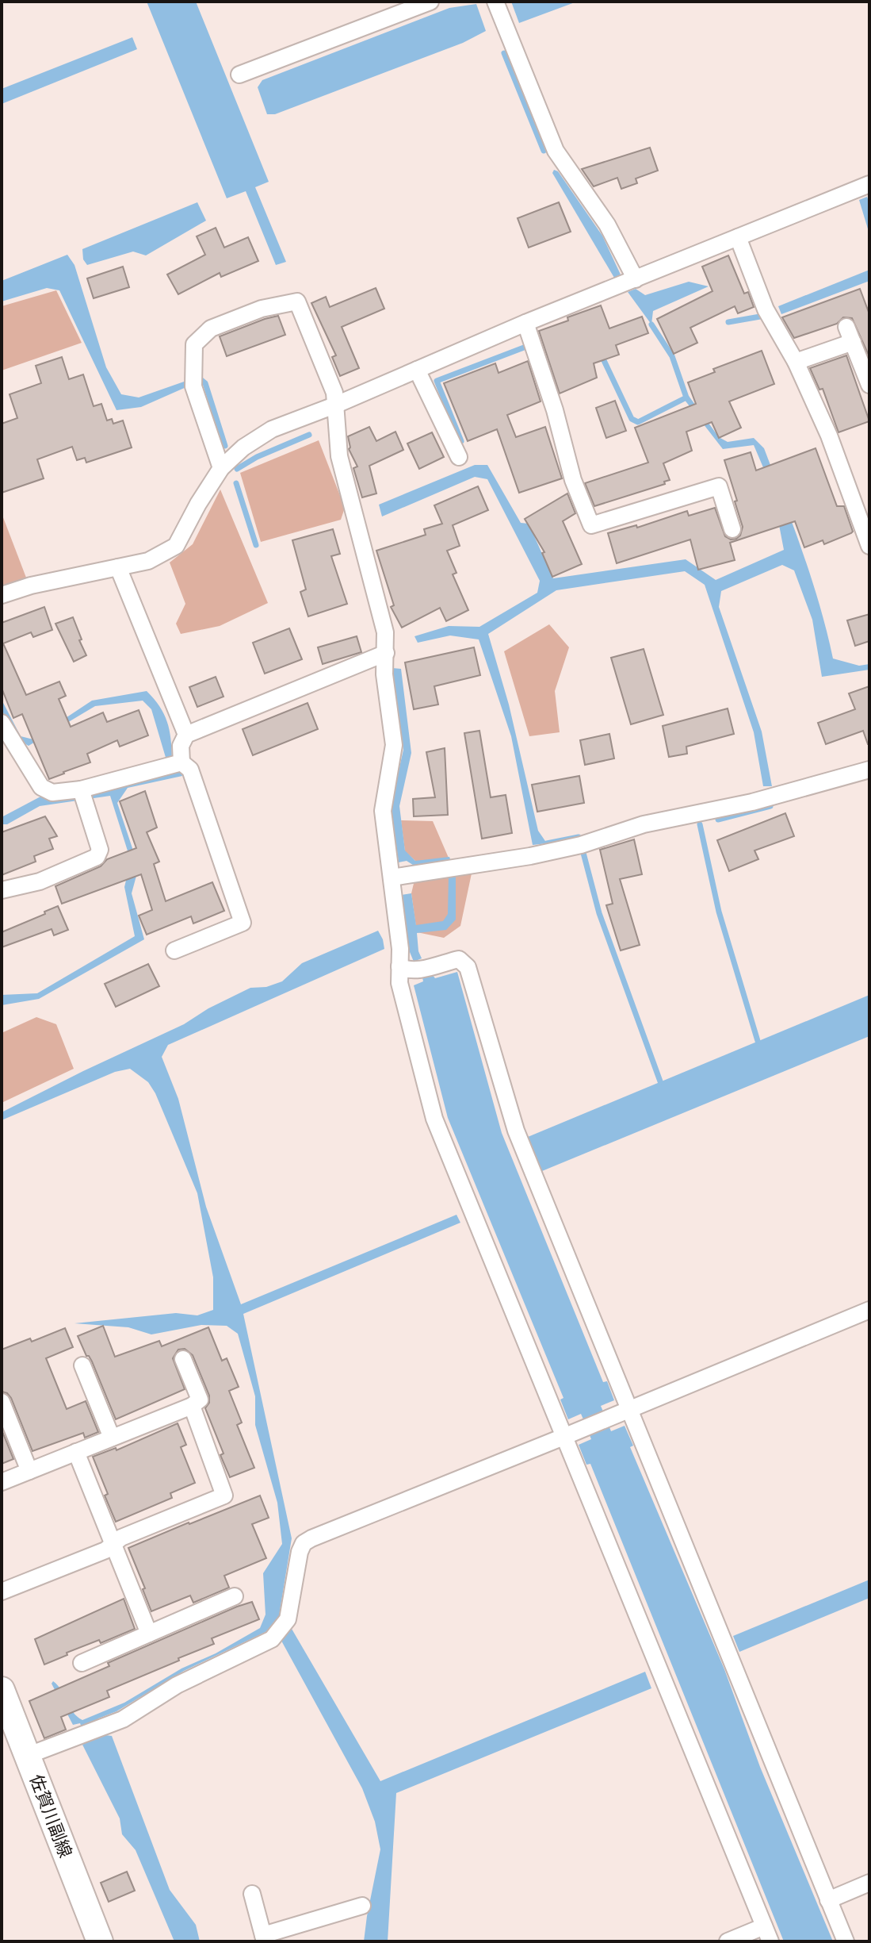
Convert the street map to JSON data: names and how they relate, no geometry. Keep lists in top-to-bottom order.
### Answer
{
  "streets": {
    "main road": ["佐賀川副線"]
  }
}
